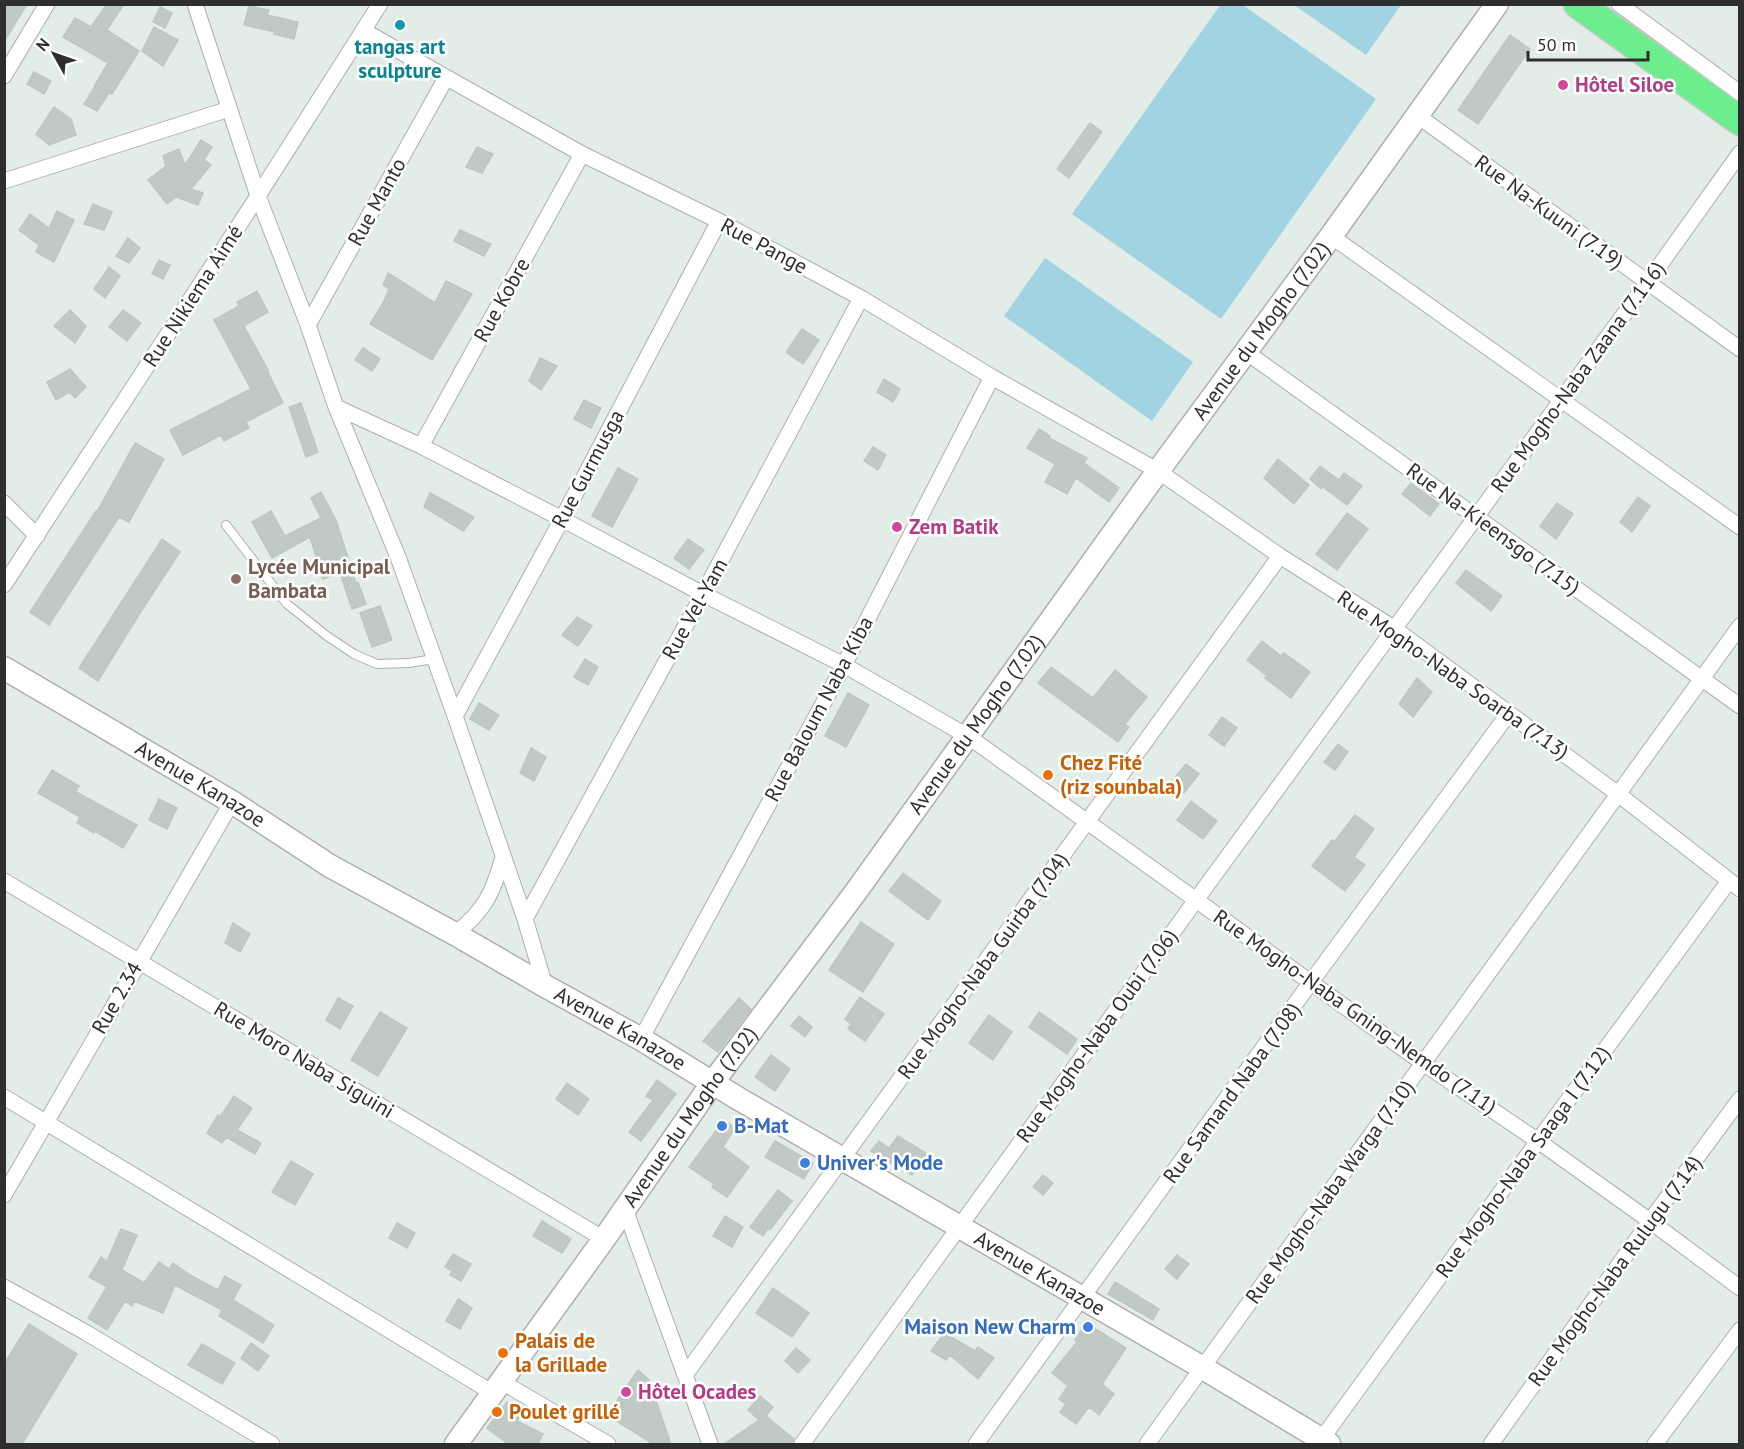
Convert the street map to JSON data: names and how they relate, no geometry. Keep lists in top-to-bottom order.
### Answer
{
  "streets": {
    "main road": ["Avenue du Mogho (7.02)", "Avenue Kanazoe"],
    "street": [
      "Rue Manto",
      "Rue Na-Kuuni (7.19)",
      "Rue Pange",
      "Rue Nikiema Aimé",
      "Rue Kobre",
      "Rue Mogho-Naba Zaana (7.116)",
      "Rue Gurmusga",
      "Rue Na-Kieensgo (7.15)",
      "Rue Vel-Yam",
      "Rue Mogho-Naba Soarba (7.13)",
      "Rue Baloum Naba Kiba",
      "Rue Mogho-Naba Guirba (7.04)",
      "Rue 2.34",
      "Rue Mogho-Naba Gning-Nemdo (7.11)",
      "Rue Mogho-Naba Oubi (7.06)",
      "Rue Moro Naba Siguini",
      "Rue Samand Naba (7.08)",
      "Rue Mogho-Naba Saaga I (7.12)",
      "Rue Mogho-Naba Warga (7.10)",
      "Rue Mogho-Naba Rulugu (7.14)"
    ]
  },
  "crossings": [
    ["Rue Manto", "Rue Pange"],
    ["Rue Na-Kuuni (7.19)", "Avenue du Mogho (7.02)"],
    ["Rue Na-Kuuni (7.19)", "Rue Mogho-Naba Zaana (7.116)"],
    ["Rue Pange", "Rue Nikiema Aimé"],
    ["Rue Pange", "Rue Kobre"],
    ["Rue Pange", "Avenue du Mogho (7.02)"],
    ["Rue Pange", "Rue Gurmusga"],
    ["Rue Pange", "Rue Vel-Yam"],
    ["Rue Pange", "Rue Mogho-Naba Soarba (7.13)"],
    ["Rue Pange", "Rue Baloum Naba Kiba"],
    ["Rue Kobre", "Rue Mogho-Naba Gning-Nemdo (7.11)"],
    ["Avenue du Mogho (7.02)", "Rue Na-Kieensgo (7.15)"],
    ["Avenue du Mogho (7.02)", "Rue Mogho-Naba Soarba (7.13)"],
    ["Avenue du Mogho (7.02)", "Avenue Kanazoe"],
    ["Avenue du Mogho (7.02)", "Rue Mogho-Naba Gning-Nemdo (7.11)"],
    ["Avenue du Mogho (7.02)", "Rue Moro Naba Siguini"],
    ["Rue Mogho-Naba Zaana (7.116)", "Rue Na-Kieensgo (7.15)"],
    ["Rue Mogho-Naba Zaana (7.116)", "Rue Mogho-Naba Soarba (7.13)"],
    ["Rue Mogho-Naba Zaana (7.116)", "Rue Mogho-Naba Oubi (7.06)"],
    ["Rue Gurmusga", "Rue Mogho-Naba Gning-Nemdo (7.11)"],
    ["Rue Na-Kieensgo (7.15)", "Rue Mogho-Naba Warga (7.10)"],
    ["Rue Vel-Yam", "Rue Mogho-Naba Gning-Nemdo (7.11)"],
    ["Rue Mogho-Naba Soarba (7.13)", "Rue Mogho-Naba Guirba (7.04)"],
    ["Rue Mogho-Naba Soarba (7.13)", "Rue Mogho-Naba Oubi (7.06)"],
    ["Rue Mogho-Naba Soarba (7.13)", "Rue Samand Naba (7.08)"],
    ["Rue Mogho-Naba Soarba (7.13)", "Rue Mogho-Naba Saaga I (7.12)"],
    ["Rue Mogho-Naba Soarba (7.13)", "Rue Mogho-Naba Warga (7.10)"],
    ["Rue Baloum Naba Kiba", "Avenue Kanazoe"],
    ["Rue Baloum Naba Kiba", "Rue Mogho-Naba Gning-Nemdo (7.11)"],
    ["Avenue Kanazoe", "Rue Mogho-Naba Guirba (7.04)"],
    ["Avenue Kanazoe", "Rue 2.34"],
    ["Avenue Kanazoe", "Rue Mogho-Naba Oubi (7.06)"],
    ["Avenue Kanazoe", "Rue Samand Naba (7.08)"],
    ["Avenue Kanazoe", "Rue Mogho-Naba Saaga I (7.12)"],
    ["Avenue Kanazoe", "Rue Mogho-Naba Warga (7.10)"],
    ["Rue Mogho-Naba Guirba (7.04)", "Rue Mogho-Naba Gning-Nemdo (7.11)"],
    ["Rue 2.34", "Rue Moro Naba Siguini"],
    ["Rue Mogho-Naba Gning-Nemdo (7.11)", "Rue Mogho-Naba Oubi (7.06)"],
    ["Rue Mogho-Naba Gning-Nemdo (7.11)", "Rue Samand Naba (7.08)"],
    ["Rue Mogho-Naba Gning-Nemdo (7.11)", "Rue Mogho-Naba Saaga I (7.12)"],
    ["Rue Mogho-Naba Gning-Nemdo (7.11)", "Rue Mogho-Naba Warga (7.10)"],
    ["Rue Mogho-Naba Gning-Nemdo (7.11)", "Rue Mogho-Naba Rulugu (7.14)"]
  ],
  "places": [
    "tangas art sculpture",
    "Hôtel Siloe",
    "Zem Batik",
    "Lycée Municipal Bambata",
    "Chez Fité (riz sounbala)",
    "B-Mat",
    "Univer's Mode",
    "Maison New Charm",
    "Palais de la Grillade",
    "Hôtel Ocades",
    "Poulet grillé"
  ],
  "scale_bar": "50 m",
  "north": "top left"
}
